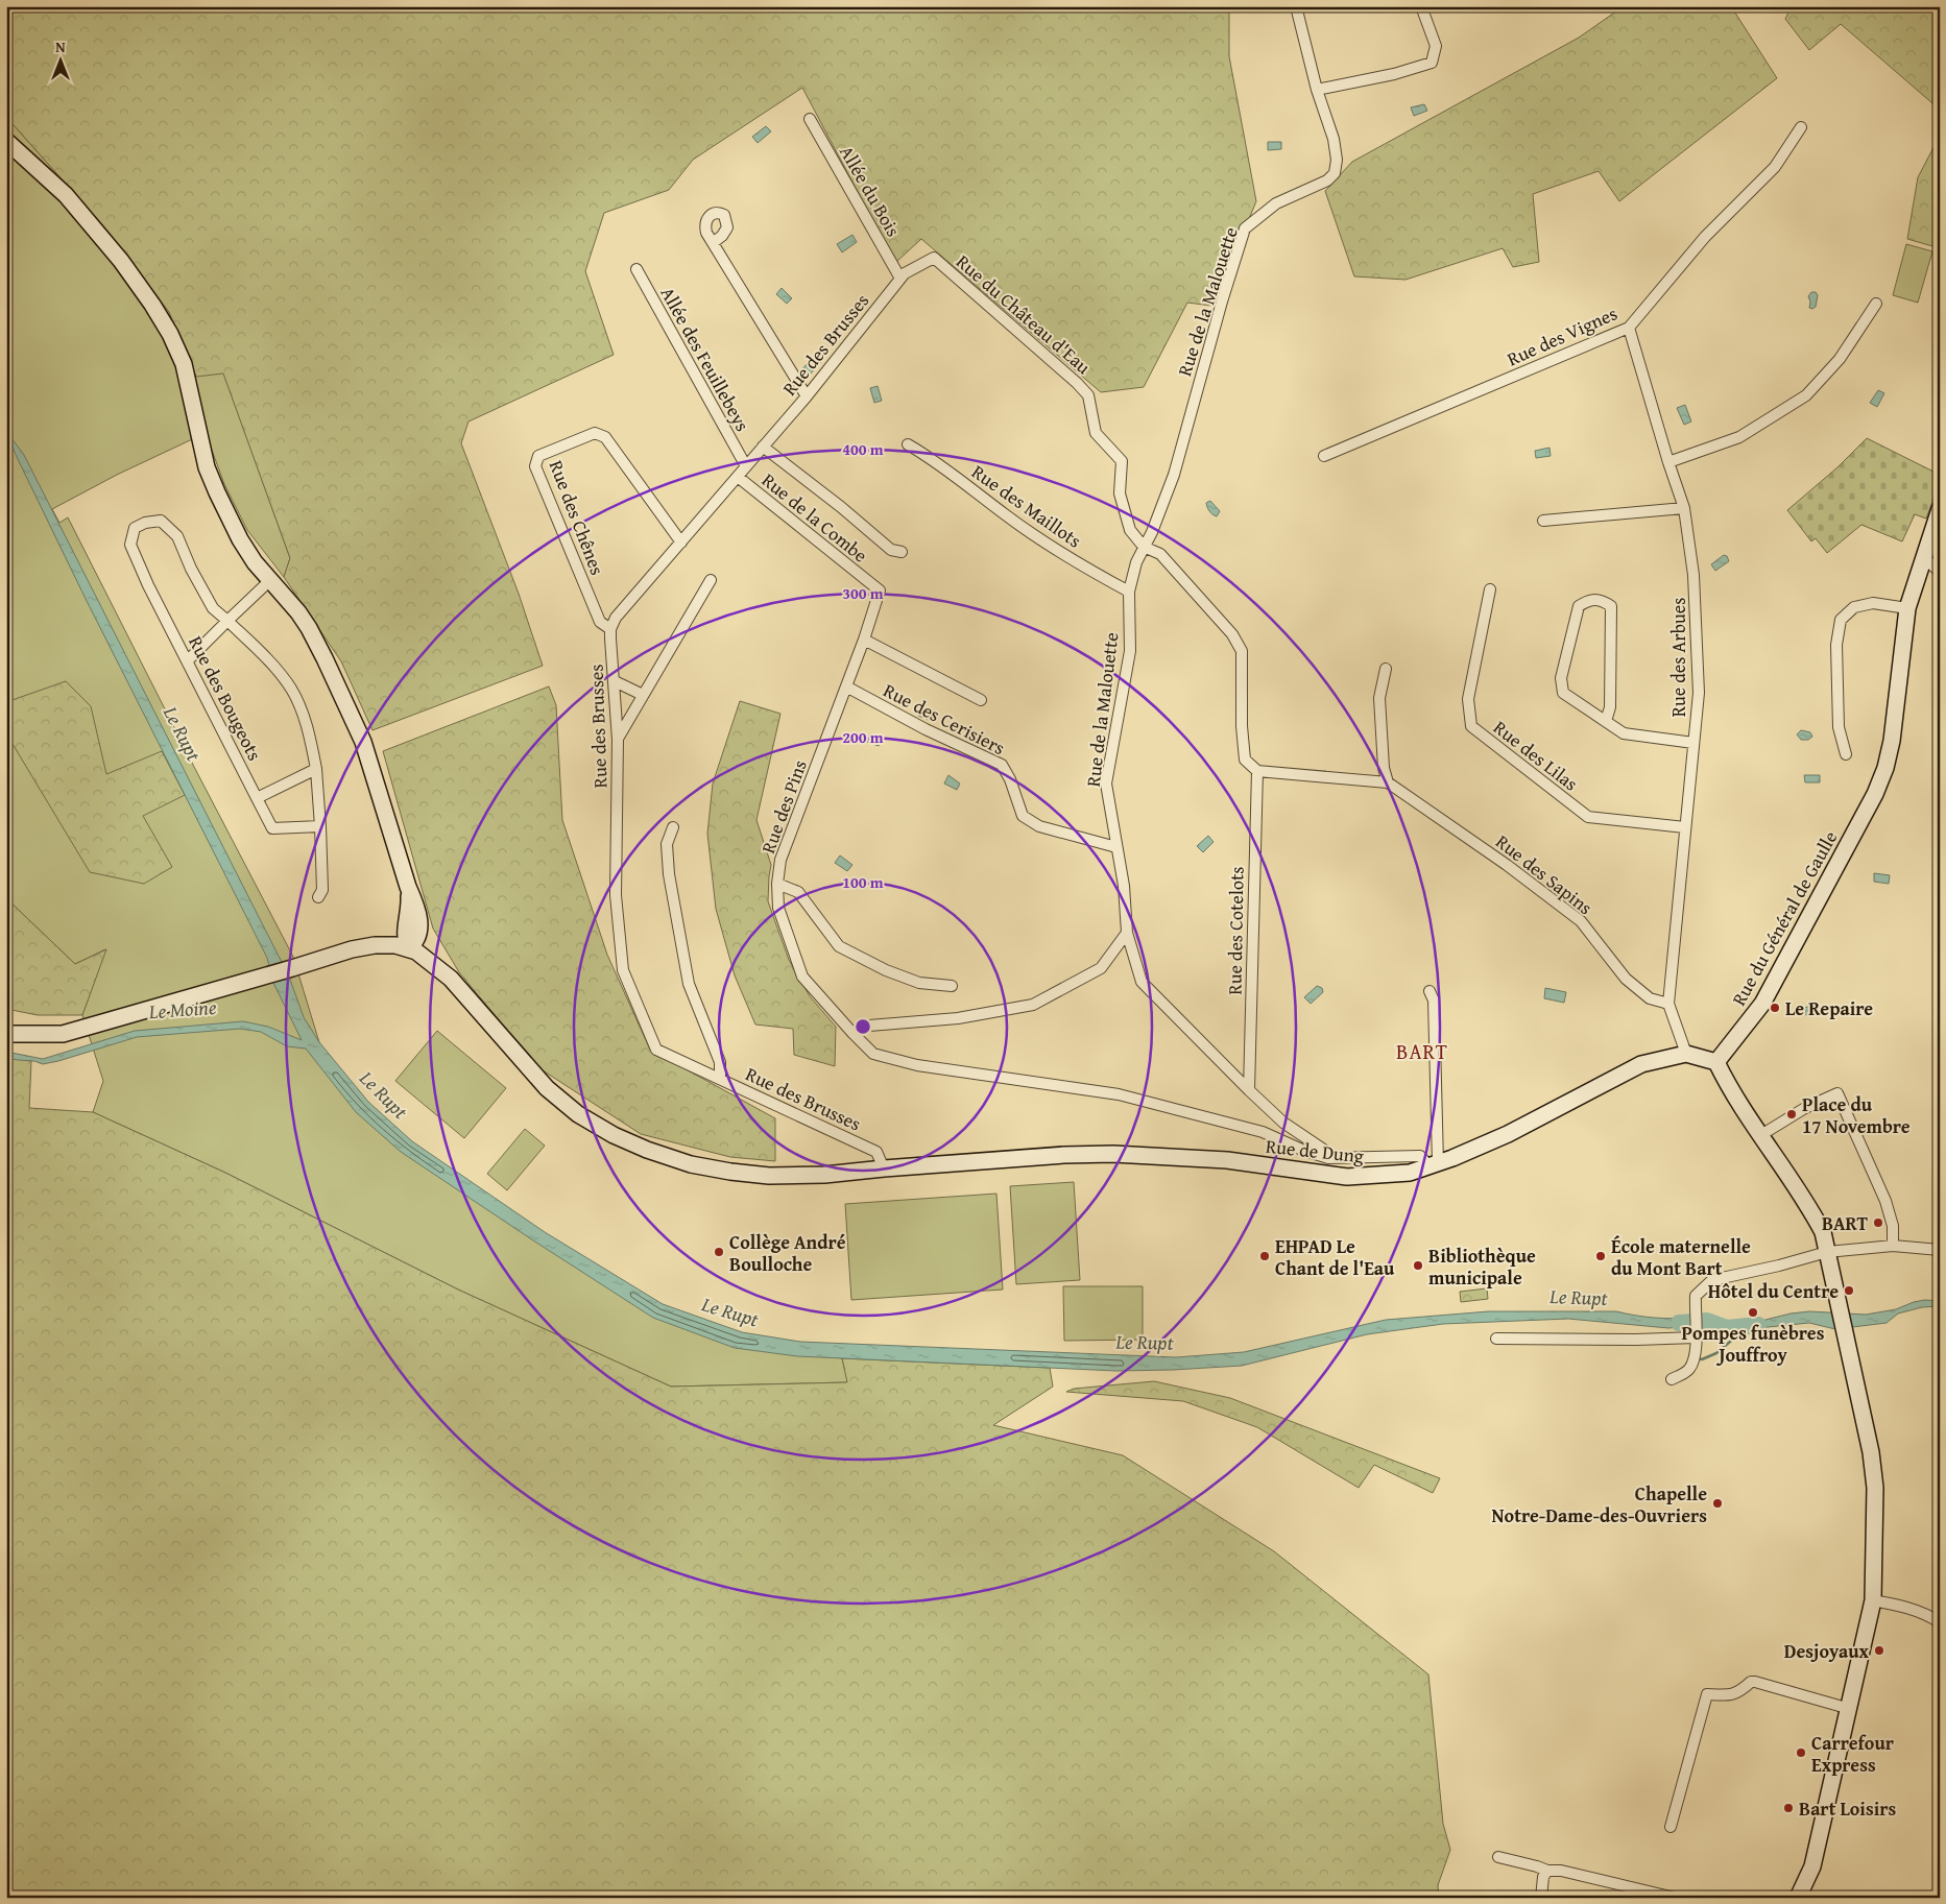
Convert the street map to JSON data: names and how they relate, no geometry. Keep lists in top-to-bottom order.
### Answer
{
  "streets": {
    "main road": ["Rue du Général de Gaulle", "Rue de Dung"],
    "street": [
      "Allée du Bois",
      "Rue de la Malouette",
      "Rue du Château d'Eau",
      "Rue des Vignes",
      "Rue des Brusses",
      "Allée des Feuillebeys",
      "Rue des Maillots",
      "Rue des Chênes",
      "Rue de la Combe",
      "Rue des Arbues",
      "Rue des Bougeots",
      "Rue des Cerisiers",
      "Rue des Lilas",
      "Rue des Pins",
      "Rue des Sapins",
      "Rue des Cotelots"
    ]
  },
  "crossings": [
    ["Allée du Bois", "Rue des Brusses"],
    ["Rue de la Malouette", "Rue du Château d'Eau"],
    ["Rue de la Malouette", "Rue des Maillots"],
    ["Rue de la Malouette", "Rue des Cerisiers"],
    ["Rue de la Malouette", "Rue des Cotelots"],
    ["Rue du Château d'Eau", "Rue des Brusses"],
    ["Rue du Château d'Eau", "Rue des Sapins"],
    ["Rue du Château d'Eau", "Rue des Cotelots"],
    ["Rue des Vignes", "Rue des Arbues"],
    ["Rue des Brusses", "Allée des Feuillebeys"],
    ["Rue des Brusses", "Rue des Chênes"],
    ["Rue des Brusses", "Rue de la Combe"],
    ["Rue des Brusses", "Rue de Dung"],
    ["Rue de la Combe", "Rue des Pins"],
    ["Rue des Arbues", "Rue des Lilas"],
    ["Rue des Arbues", "Rue des Sapins"],
    ["Rue des Arbues", "Rue de Dung"],
    ["Rue des Cerisiers", "Rue des Pins"],
    ["Rue des Sapins", "Rue des Cotelots"],
    ["Rue du Général de Gaulle", "Rue de Dung"]
  ],
  "districts": ["BART"],
  "water": ["Le Rupt", "Le Moine"],
  "places": [
    "Le Repaire",
    "Place du 17 Novembre",
    "BART",
    "Collège André Boulloche",
    "EHPAD Le Chant de l'Eau",
    "École maternelle du Mont Bart",
    "Bibliothèque municipale",
    "Hôtel du Centre",
    "Pompes funèbres Jouffroy",
    "Chapelle Notre-Dame-des-Ouvriers",
    "Desjoyaux",
    "Carrefour Express",
    "Bart Loisirs"
  ],
  "north": "top",
  "rings": [
    "400 m",
    "300 m",
    "200 m",
    "100 m"
  ]
}
